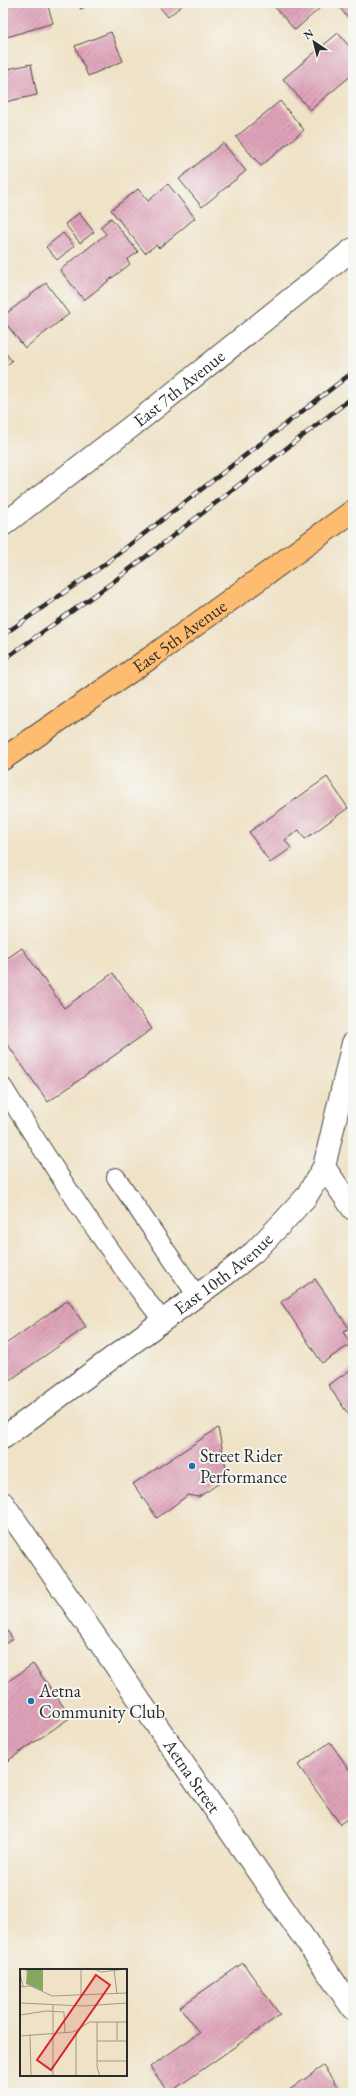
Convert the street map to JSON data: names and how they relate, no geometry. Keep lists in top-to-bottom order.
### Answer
{
  "streets": {
    "main road": ["East 5th Avenue"],
    "street": ["East 7th Avenue", "East 10th Avenue", "Aetna Street"]
  },
  "places": ["Street Rider Performance", "Aetna Community Club"],
  "north": "top left"
}
